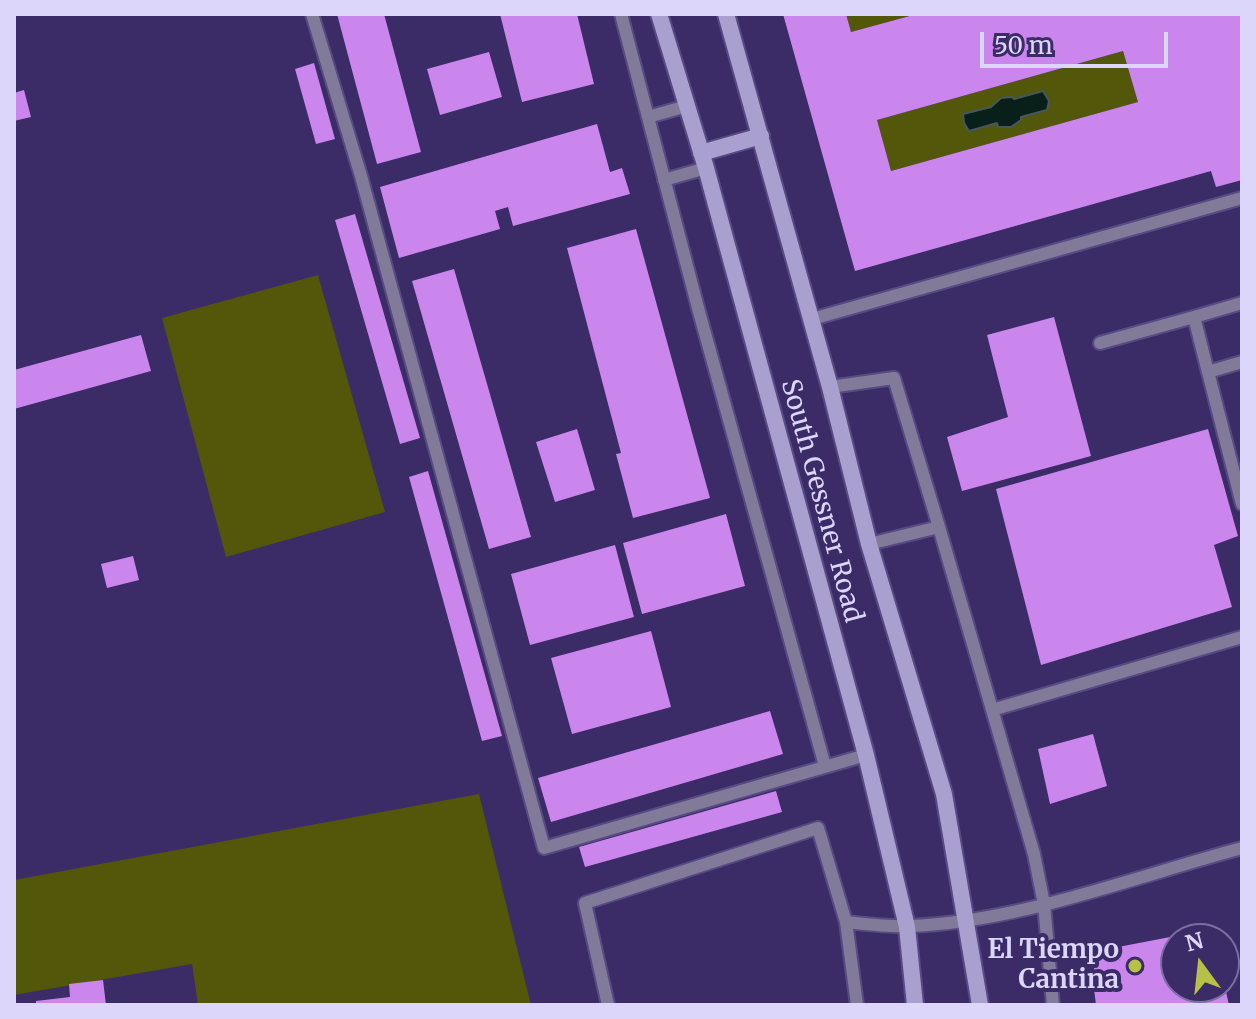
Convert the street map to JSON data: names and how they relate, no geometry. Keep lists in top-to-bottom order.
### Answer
{
  "streets": {
    "main road": ["South Gessner Road"]
  },
  "places": ["El Tiempo Cantina"],
  "scale_bar": "50 m",
  "north": "top"
}
